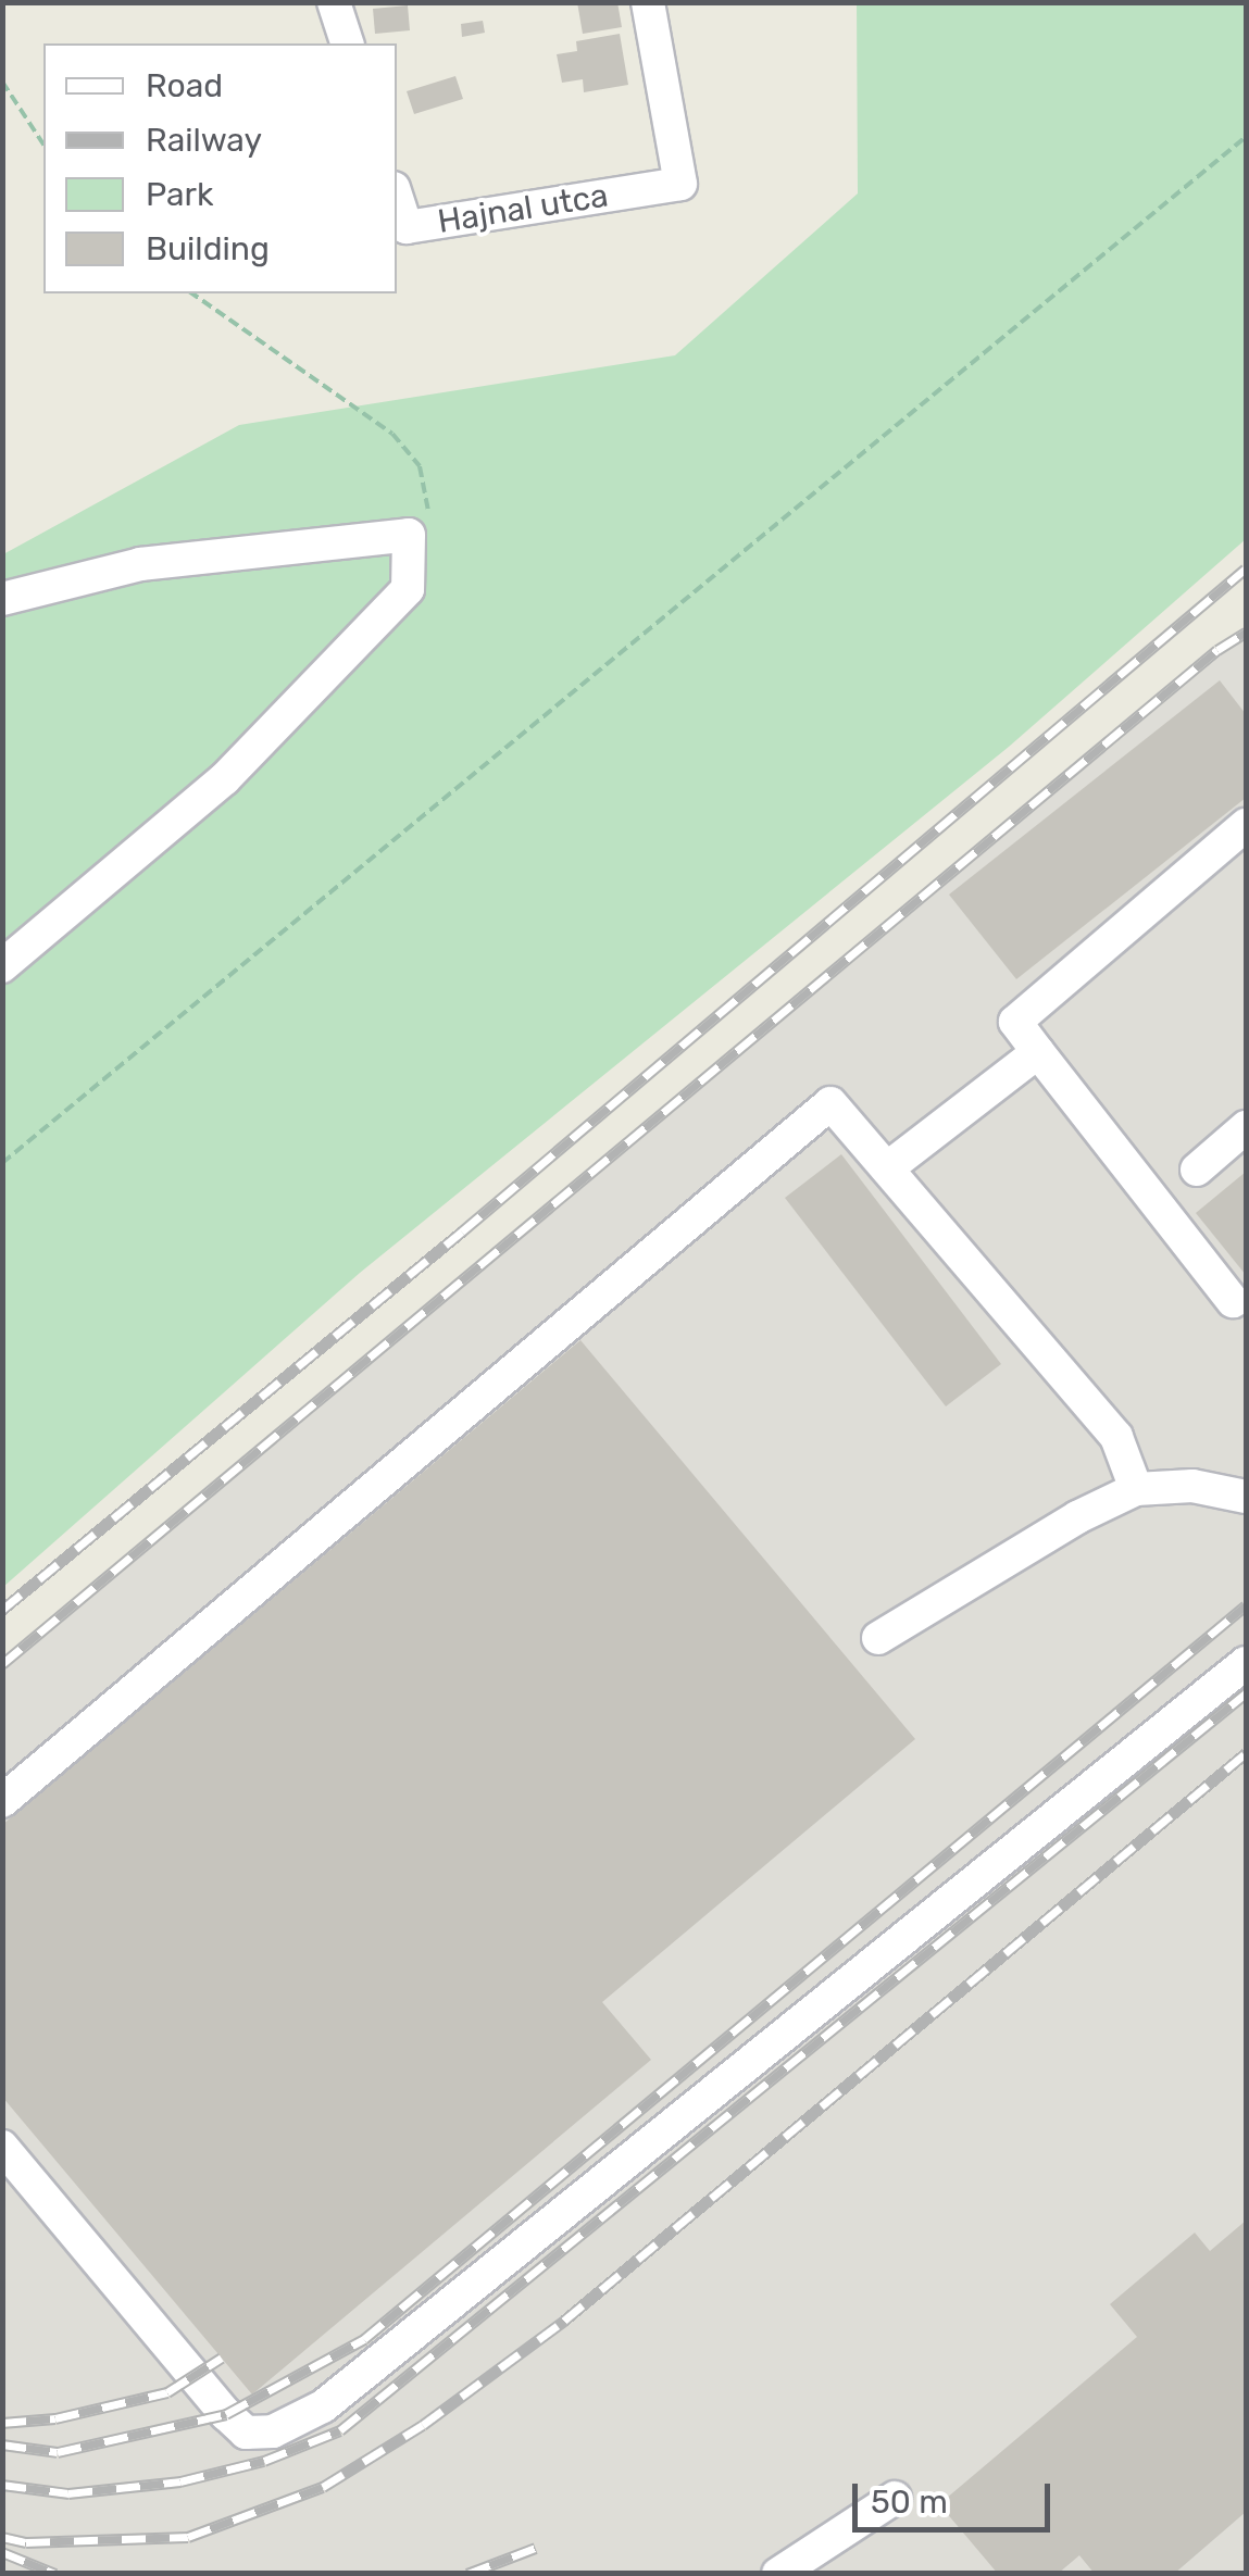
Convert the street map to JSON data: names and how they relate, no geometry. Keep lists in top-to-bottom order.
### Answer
{
  "streets": {
    "street": ["Hajnal utca"]
  },
  "legend": [
    "Road",
    "Railway",
    "Park",
    "Building"
  ],
  "scale_bar": "50 m"
}
